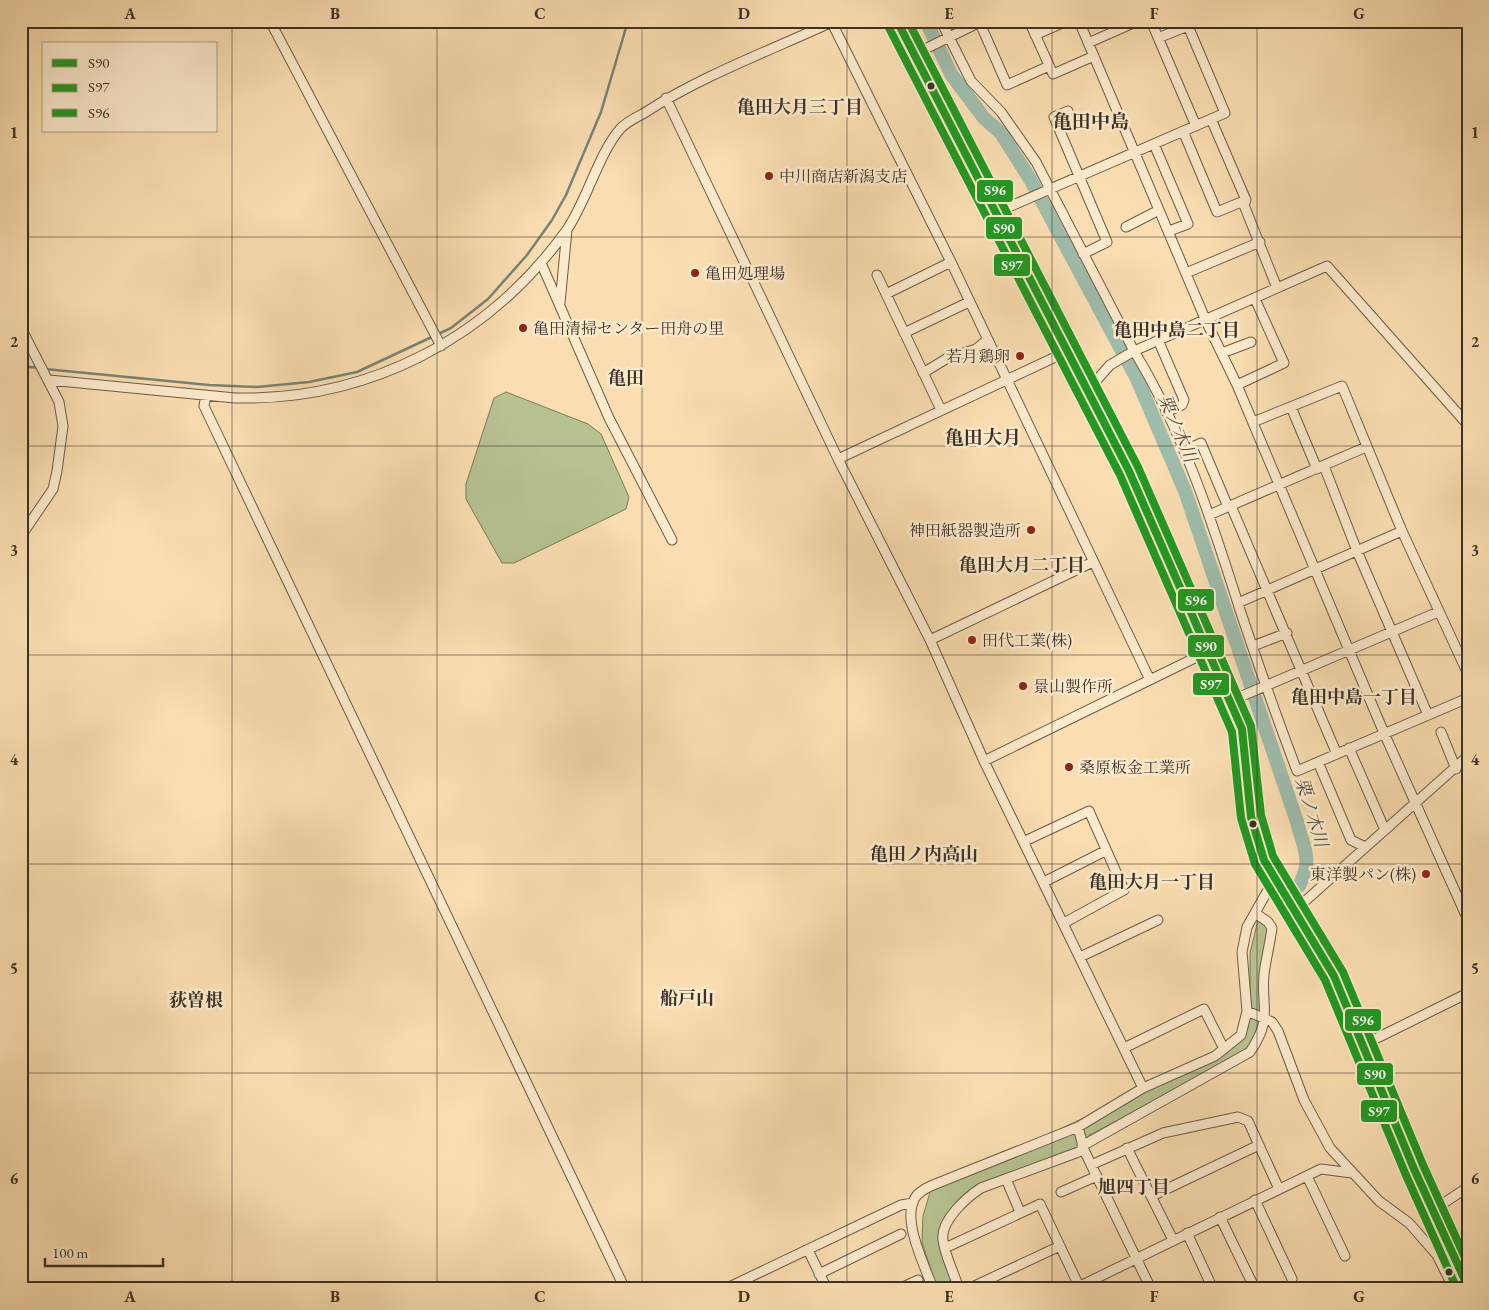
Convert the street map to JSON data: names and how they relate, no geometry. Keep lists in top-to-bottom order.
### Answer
{
  "districts": [
    "亀田大月三丁目",
    "亀田中島",
    "亀田中島二丁目",
    "亀田",
    "亀田大月",
    "亀田大月二丁目",
    "亀田中島一丁目",
    "亀田ノ内高山",
    "亀田大月一丁目",
    "船戸山",
    "荻曽根",
    "旭四丁目"
  ],
  "water": ["栗ノ木川"],
  "places": [
    "中川商店新潟支店",
    "亀田処理場",
    "亀田清掃センター田舟の里",
    "若月鶏卵",
    "神田紙器製造所",
    "田代工業(株)",
    "景山製作所",
    "桑原板金工業所",
    "東洋製パン(株)"
  ],
  "lines": ["transit line S90", "transit line S96", "transit line S97"],
  "legend": ["S90", "S97", "S96"],
  "scale_bar": "100 m",
  "grid": {
    "columns": [
      "A",
      "B",
      "C",
      "D",
      "E",
      "F",
      "G"
    ],
    "rows": [
      "1",
      "2",
      "3",
      "4",
      "5",
      "6"
    ]
  }
}
